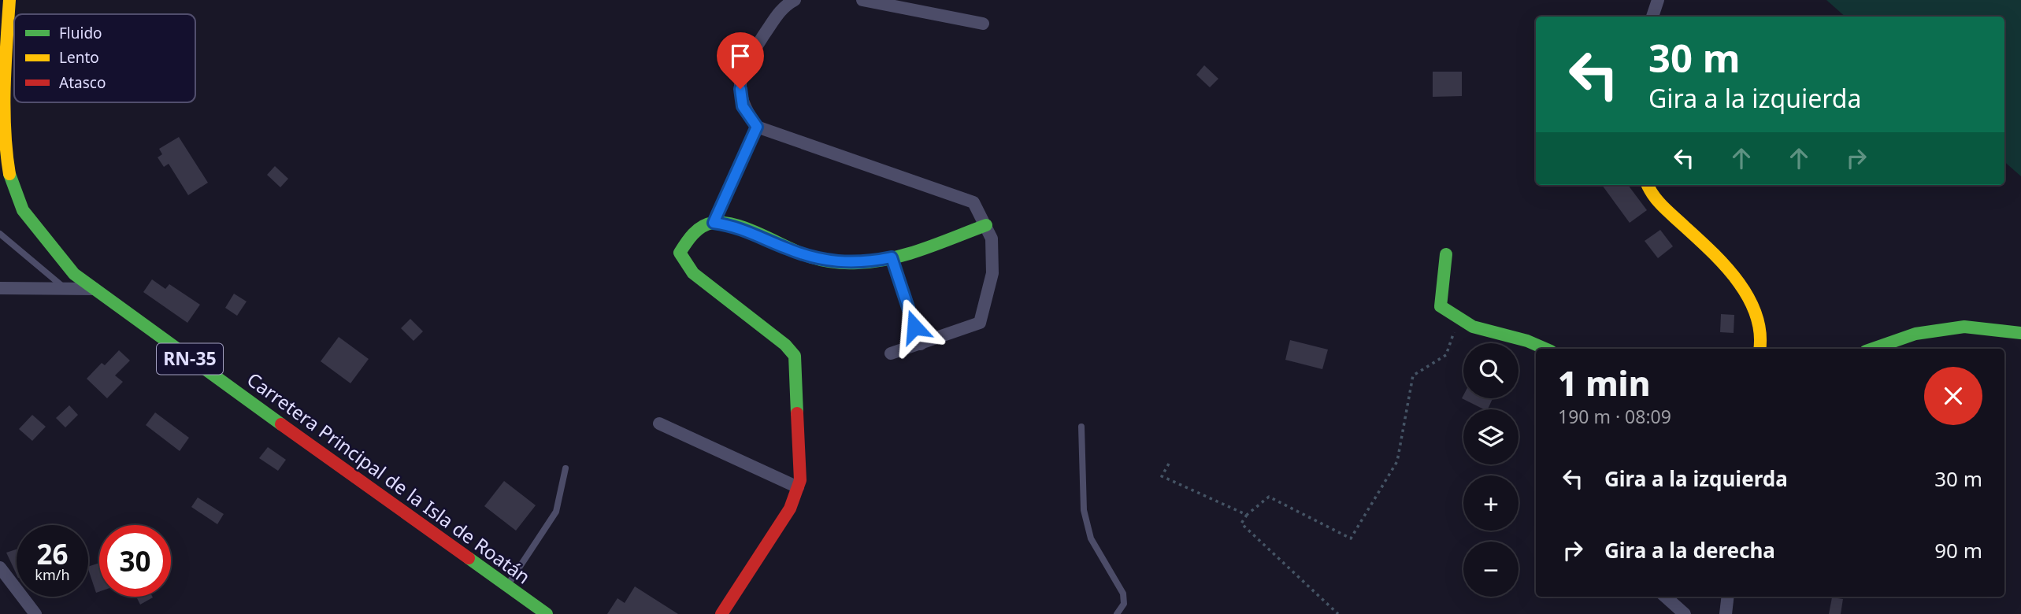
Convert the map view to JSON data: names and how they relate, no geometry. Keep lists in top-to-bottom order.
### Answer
{
  "streets": {
    "street": ["RN-35", "Carretera Principal de la Isla de Roatán"]
  },
  "legend": ["Fluido", "Lento", "Atasco"],
  "page": {
    "turn": ["30 m", "Gira a la izquierda"],
    "map_buttons": ["+", "−"],
    "heading": ["1 min", "190 m · 08:09"],
    "list": [
      {
        "name": "Gira a la izquierda",
        "value": "30 m"
      },
      {
        "name": "Gira a la derecha",
        "value": "90 m"
      }
    ],
    "speed": "26 km/h",
    "limit": "30"
  }
}
